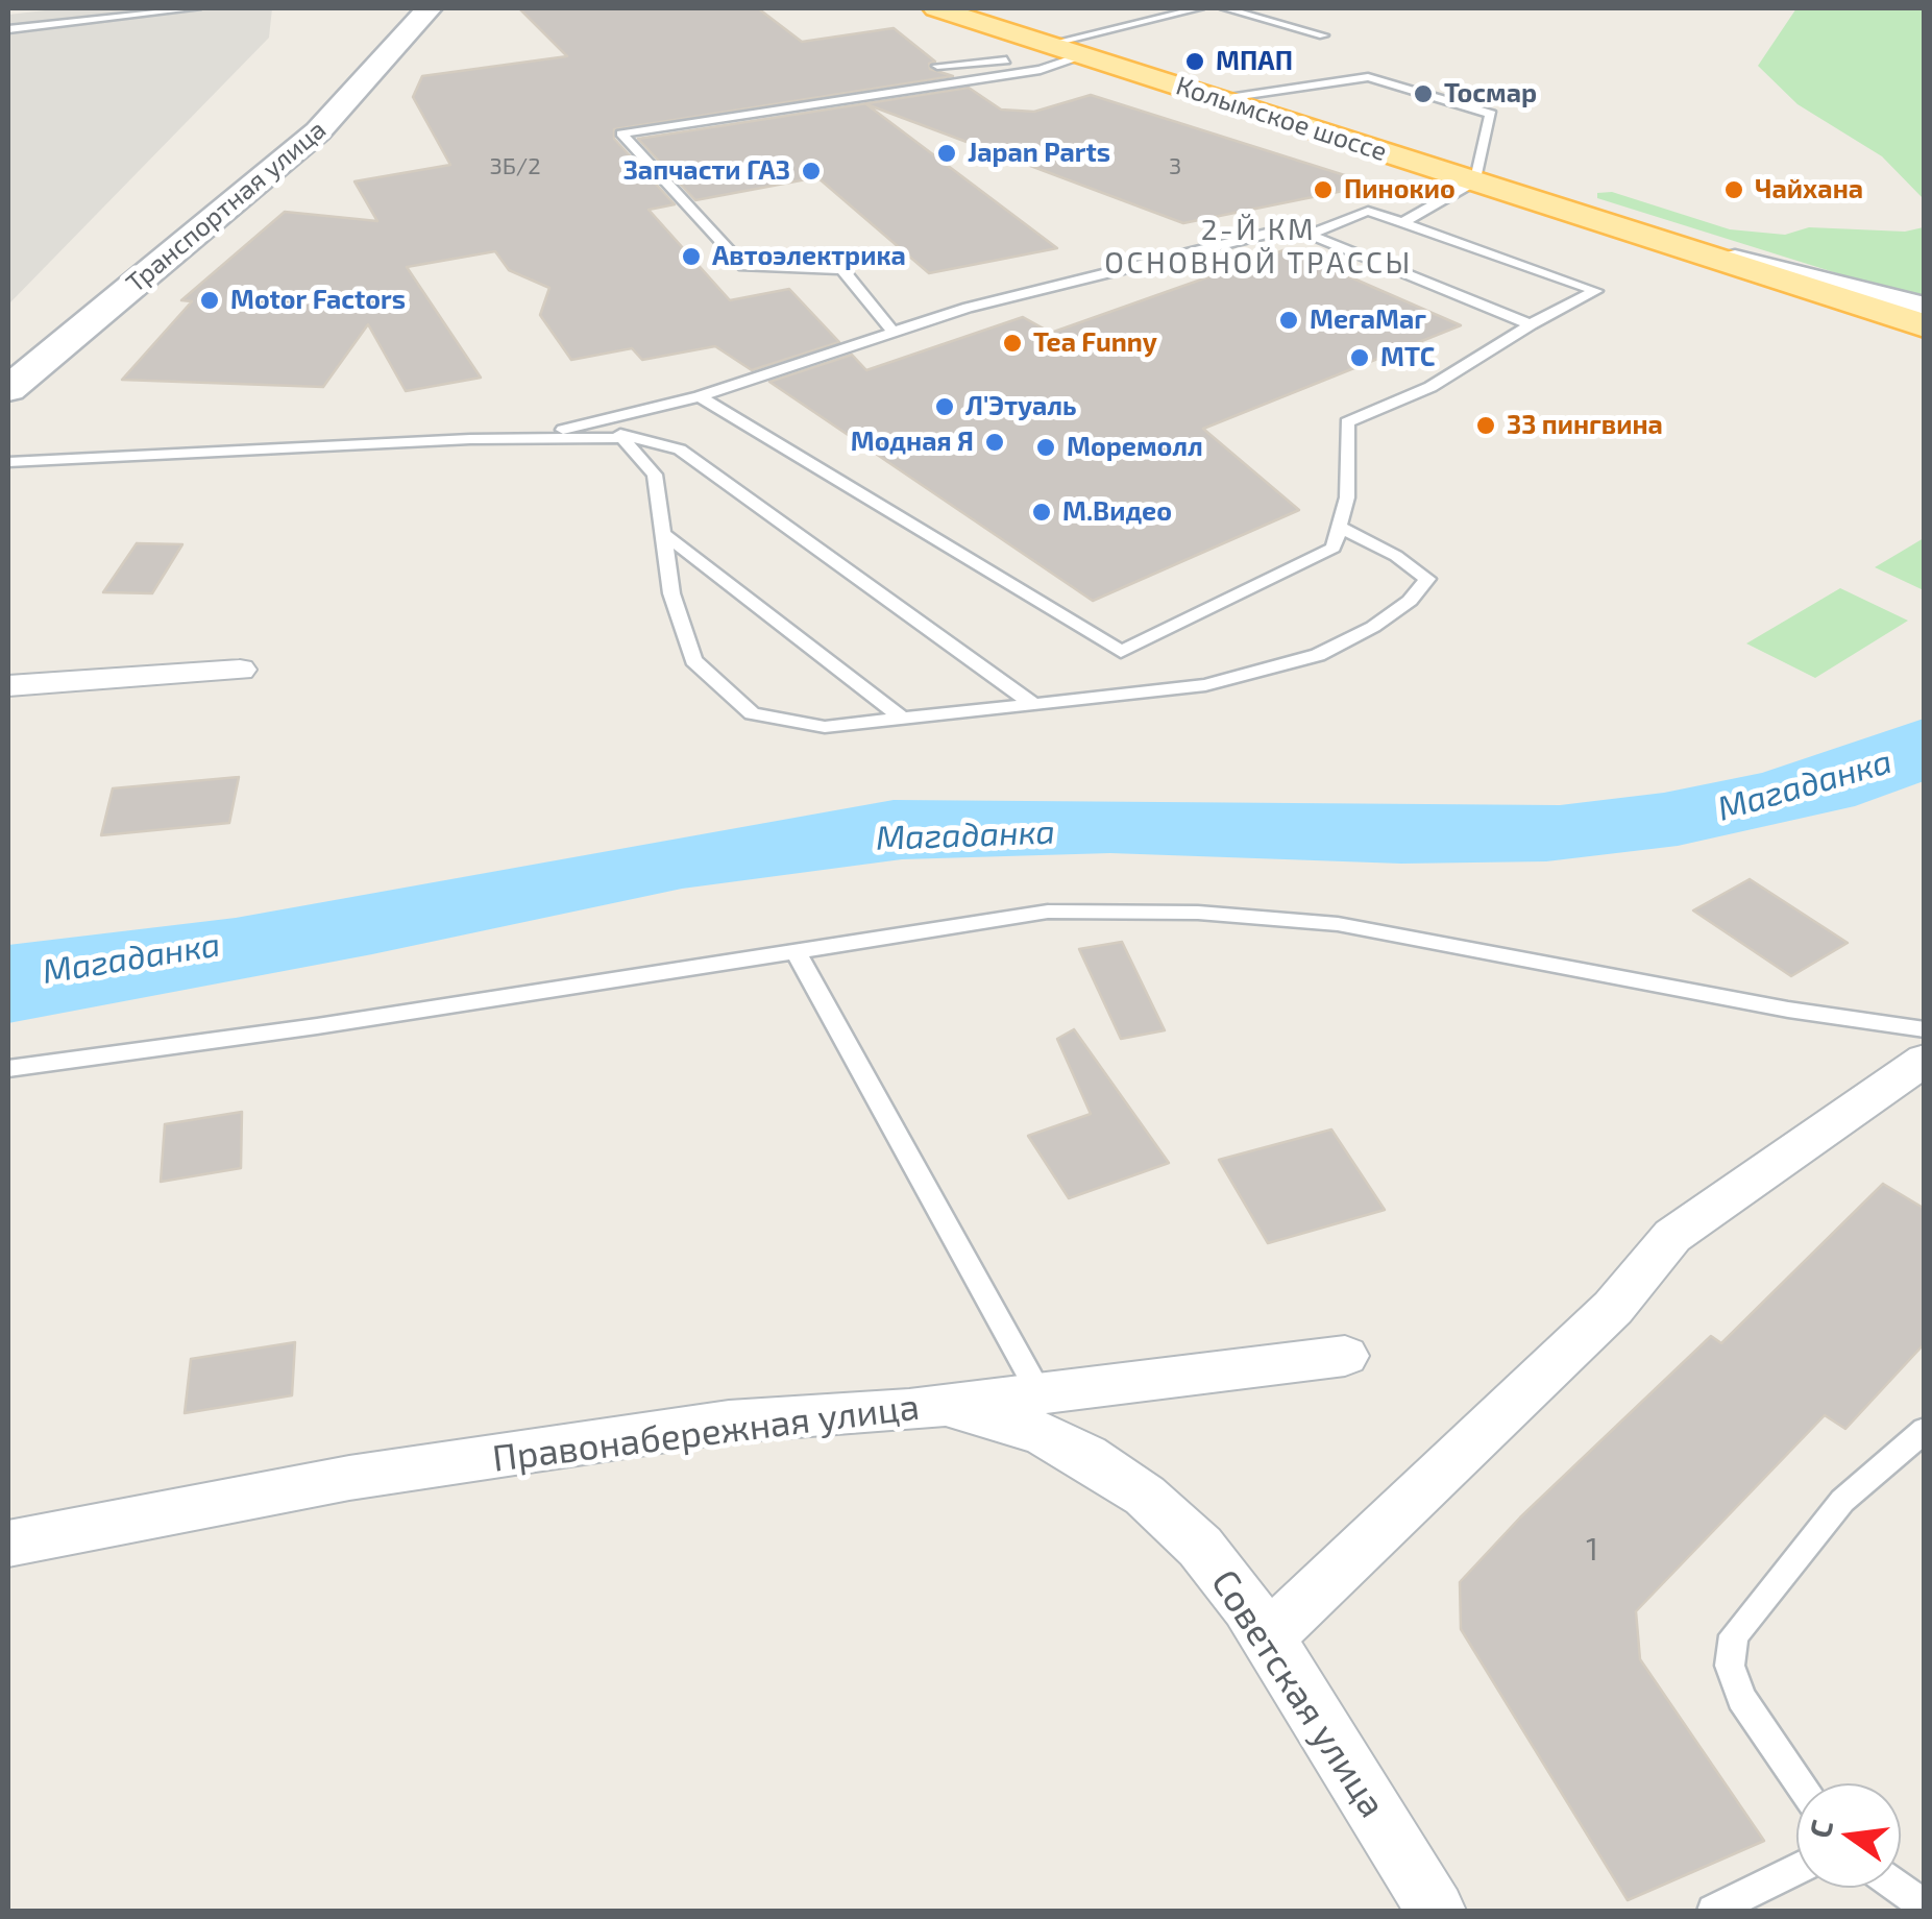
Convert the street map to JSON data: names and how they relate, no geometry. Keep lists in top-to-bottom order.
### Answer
{
  "streets": {
    "main road": ["Колымское шоссе", "Транспортная улица"],
    "street": ["Правонабережная улица", "Советская улица"]
  },
  "crossings": [
    ["Правонабережная улица", "Советская улица"]
  ],
  "districts": ["2-Й КМ ОСНОВНОЙ ТРАССЫ"],
  "water": ["Магаданка"],
  "places": [
    "МПАП",
    "Тосмар",
    "Japan Parts",
    "Запчасти ГАЗ",
    "Пинокио",
    "Чайхана",
    "Автоэлектрика",
    "Motor Factors",
    "МегаМаг",
    "Tea Funny",
    "МТС",
    "Л'Этуаль",
    "33 пингвина",
    "Модная Я",
    "Моремолл",
    "М.Видео"
  ],
  "house_numbers": ["3Б/2", "3", "1"],
  "north": "left"
}
